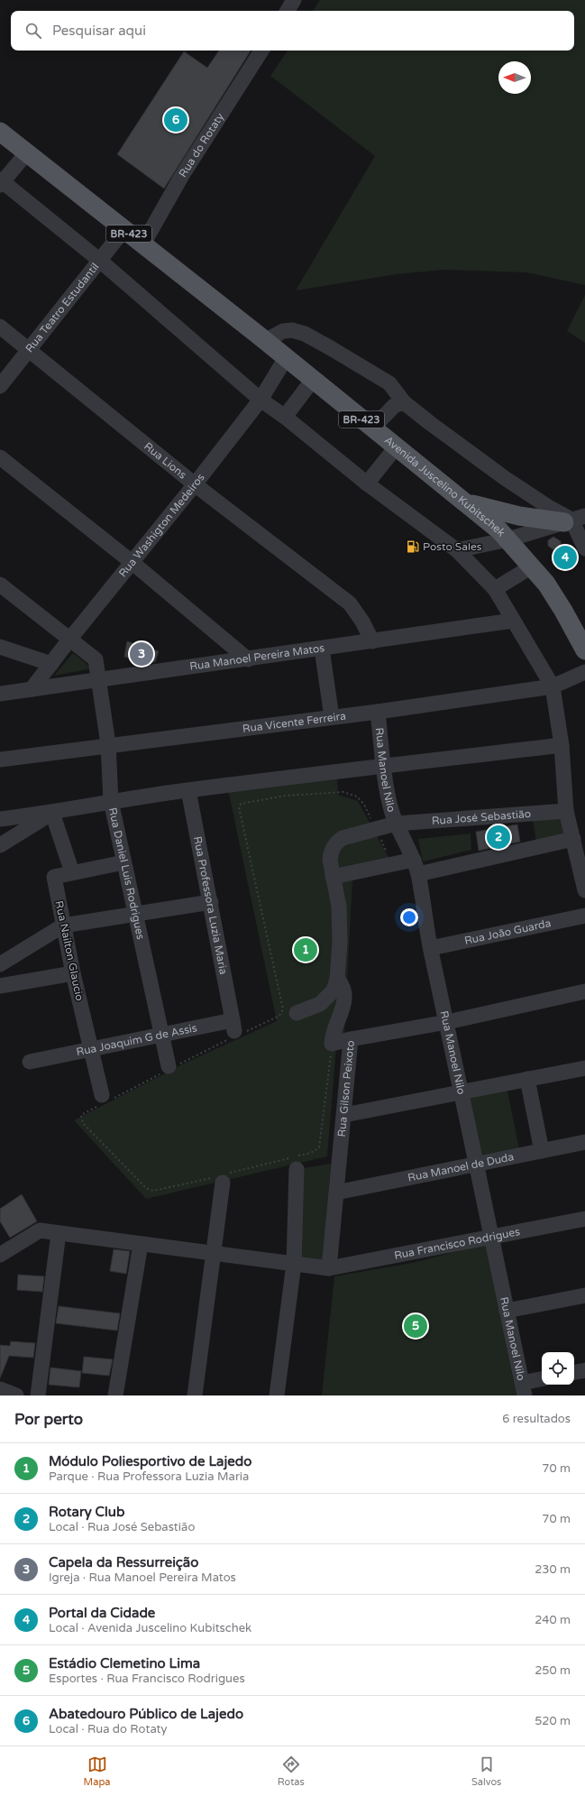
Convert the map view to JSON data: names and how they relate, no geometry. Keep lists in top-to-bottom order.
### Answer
{
  "streets": {
    "main road": ["BR-423", "Avenida Juscelino Kubitschek"],
    "street": [
      "Rua do Rotaty",
      "Rua Teatro Estudantil",
      "Rua Lions",
      "Rua Washigton Medeiros",
      "Rua Manoel Pereira Matos",
      "Rua Vicente Ferreira",
      "Rua Manoel Nilo",
      "Rua José Sebastião",
      "Rua Daniel Luis Rodrigues",
      "Rua Professora Luzia Maria",
      "Rua João Guarda",
      "Rua Nailton Glaucio",
      "Rua Joaquim G de Assis",
      "Rua Gilson Peixoto",
      "Rua Manoel de Duda",
      "Rua Francisco Rodrigues"
    ]
  },
  "crossings": [
    ["Rua do Rotaty", "BR-423"],
    ["BR-423", "Rua Teatro Estudantil"],
    ["BR-423", "Avenida Juscelino Kubitschek"],
    ["Rua Teatro Estudantil", "Rua Lions"],
    ["Rua Lions", "Rua Washigton Medeiros"],
    ["Rua Lions", "Rua Manoel Pereira Matos"],
    ["Avenida Juscelino Kubitschek", "Rua Washigton Medeiros"],
    ["Rua Washigton Medeiros", "Rua Manoel Pereira Matos"],
    ["Rua Washigton Medeiros", "Rua Daniel Luis Rodrigues"],
    ["Rua Manoel Pereira Matos", "Rua Daniel Luis Rodrigues"],
    ["Rua Vicente Ferreira", "Rua Manoel Nilo"],
    ["Rua Vicente Ferreira", "Rua Daniel Luis Rodrigues"],
    ["Rua Manoel Nilo", "Rua José Sebastião"],
    ["Rua Manoel Nilo", "Rua João Guarda"],
    ["Rua Manoel Nilo", "Rua Gilson Peixoto"],
    ["Rua Manoel Nilo", "Rua Manoel de Duda"],
    ["Rua Manoel Nilo", "Rua Francisco Rodrigues"],
    ["Rua Daniel Luis Rodrigues", "Rua Nailton Glaucio"],
    ["Rua Daniel Luis Rodrigues", "Rua Joaquim G de Assis"],
    ["Rua Professora Luzia Maria", "Rua Joaquim G de Assis"],
    ["Rua Nailton Glaucio", "Rua Joaquim G de Assis"],
    ["Rua Gilson Peixoto", "Rua Manoel de Duda"],
    ["Rua Gilson Peixoto", "Rua Francisco Rodrigues"]
  ],
  "places": {
    "fuel station": ["Posto Sales"]
  },
  "north": "left",
  "page": {
    "search": "Pesquisar aqui",
    "pins": [
      "6",
      "4",
      "3",
      "2",
      "1",
      "5"
    ],
    "heading": ["Por perto", "6 resultados"],
    "list": [
      {
        "mark": "1",
        "name": "Módulo Poliesportivo de Lajedo",
        "note": "Parque · Rua Professora Luzia Maria",
        "value": "70 m"
      },
      {
        "mark": "2",
        "name": "Rotary Club",
        "note": "Local · Rua José Sebastião",
        "value": "70 m"
      },
      {
        "mark": "3",
        "name": "Capela da Ressurreição",
        "note": "Igreja · Rua Manoel Pereira Matos",
        "value": "230 m"
      },
      {
        "mark": "4",
        "name": "Portal da Cidade",
        "note": "Local · Avenida Juscelino Kubitschek",
        "value": "240 m"
      },
      {
        "mark": "5",
        "name": "Estádio Clemetino Lima",
        "note": "Esportes · Rua Francisco Rodrigues",
        "value": "250 m"
      },
      {
        "mark": "6",
        "name": "Abatedouro Público de Lajedo",
        "note": "Local · Rua do Rotaty",
        "value": "520 m"
      }
    ],
    "nav": ["Mapa", "Rotas", "Salvos"]
  }
}
